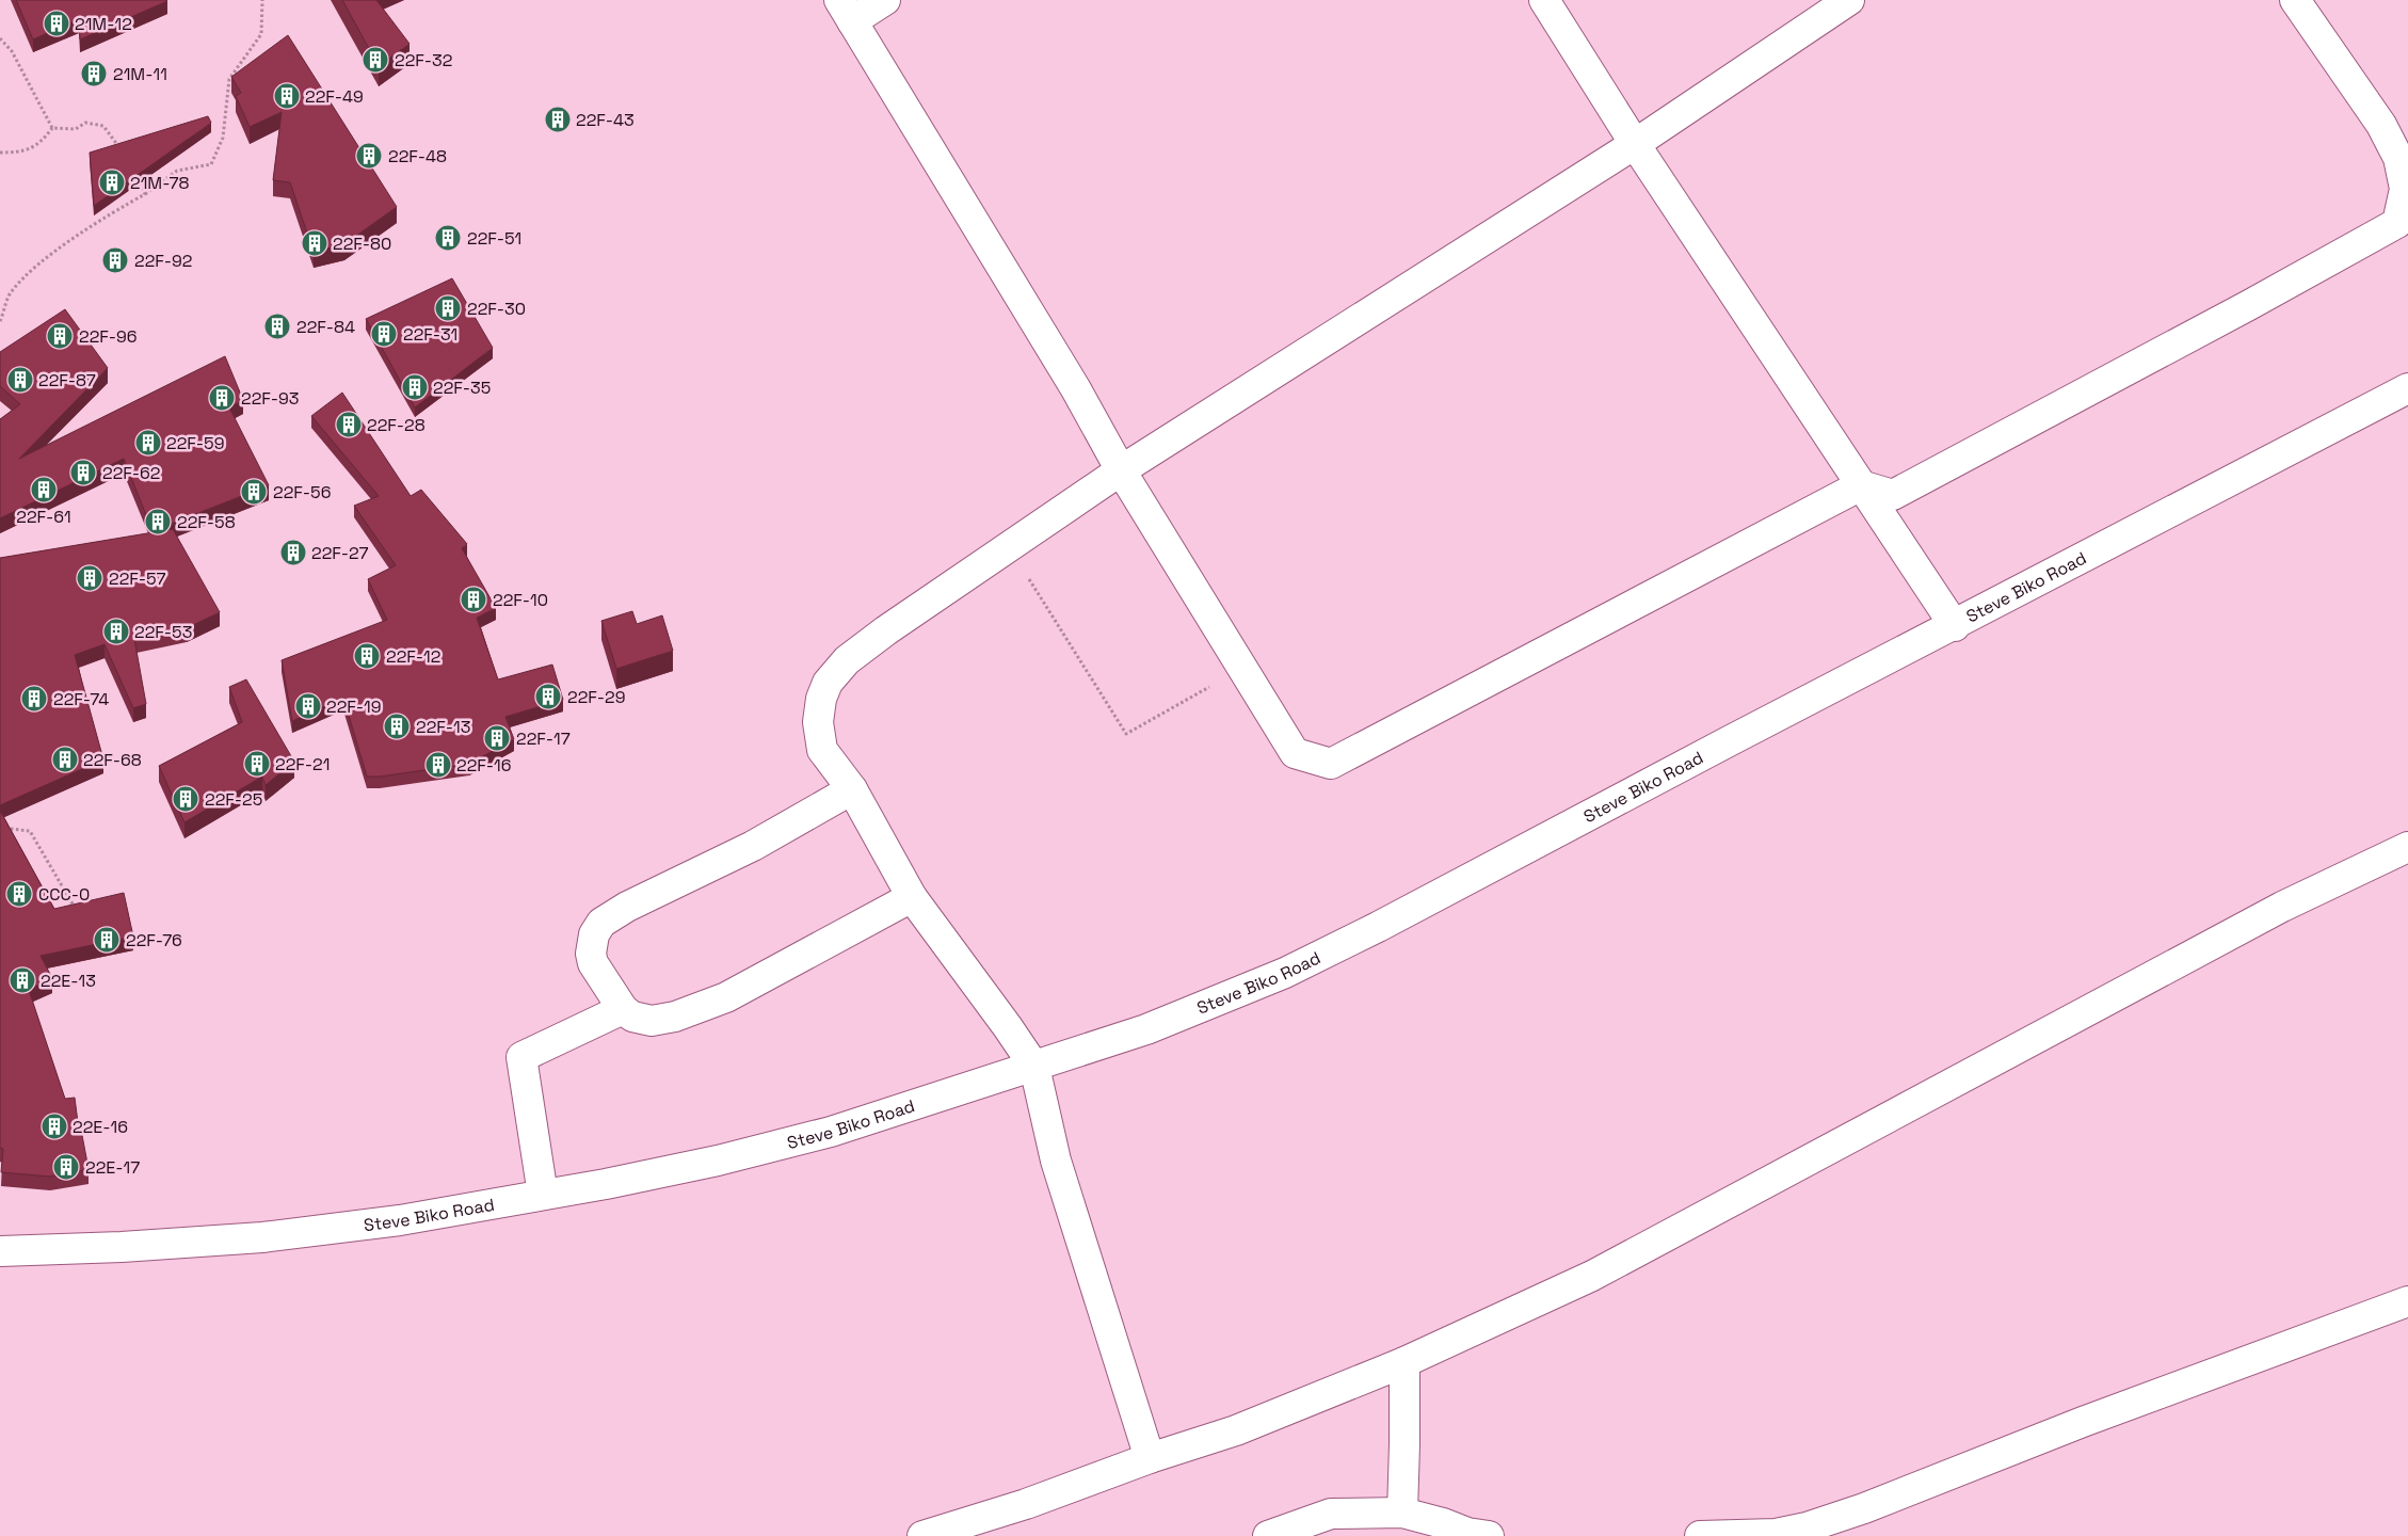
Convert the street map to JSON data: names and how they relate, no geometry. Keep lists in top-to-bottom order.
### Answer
{
  "streets": {
    "street": ["Steve Biko Road"]
  },
  "places": {
    "building": [
      "21M-12",
      "22F-32",
      "21M-11",
      "22F-49",
      "22F-43",
      "22F-48",
      "21M-78",
      "22F-51",
      "22F-80",
      "22F-92",
      "22F-30",
      "22F-84",
      "22F-31",
      "22F-96",
      "22F-87",
      "22F-35",
      "22F-93",
      "22F-28",
      "22F-59",
      "22F-62",
      "22F-61",
      "22F-56",
      "22F-58",
      "22F-27",
      "22F-57",
      "22F-10",
      "22F-53",
      "22F-12",
      "22F-29",
      "22F-74",
      "22F-19",
      "22F-13",
      "22F-17",
      "22F-68",
      "22F-21",
      "22F-16",
      "22F-25",
      "CCC-0",
      "22F-76",
      "22E-13",
      "22E-16",
      "22E-17"
    ]
  }
}
